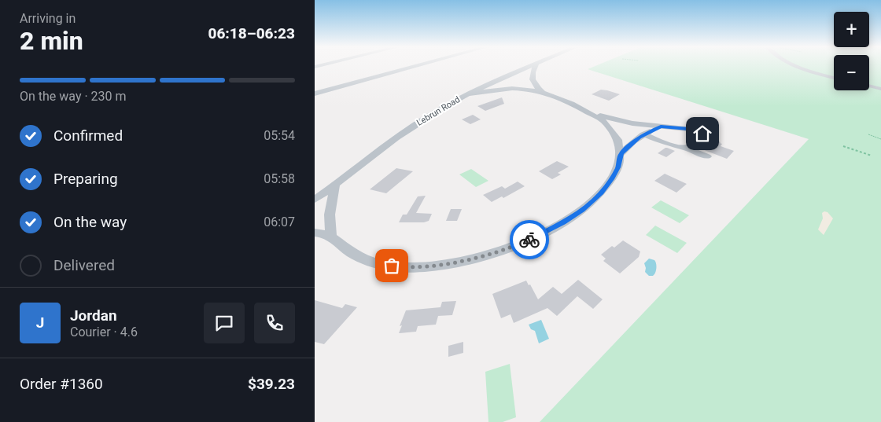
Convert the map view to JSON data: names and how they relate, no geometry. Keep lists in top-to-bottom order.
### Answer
{
  "streets": {
    "street": ["Lebrun Road"]
  },
  "page": {
    "heading": ["2 min", "Arriving in", "06:18–06:23"],
    "panel": [
      "Jordan",
      "Courier · 4.6",
      "Order #1360",
      "$39.23"
    ],
    "map_buttons": ["+", "−"],
    "bar": "On the way · 230 m",
    "list": [
      ["Confirmed", "05:54"],
      ["Preparing", "05:58"],
      ["On the way", "06:07"],
      "Delivered"
    ],
    "round": "J"
  }
}
